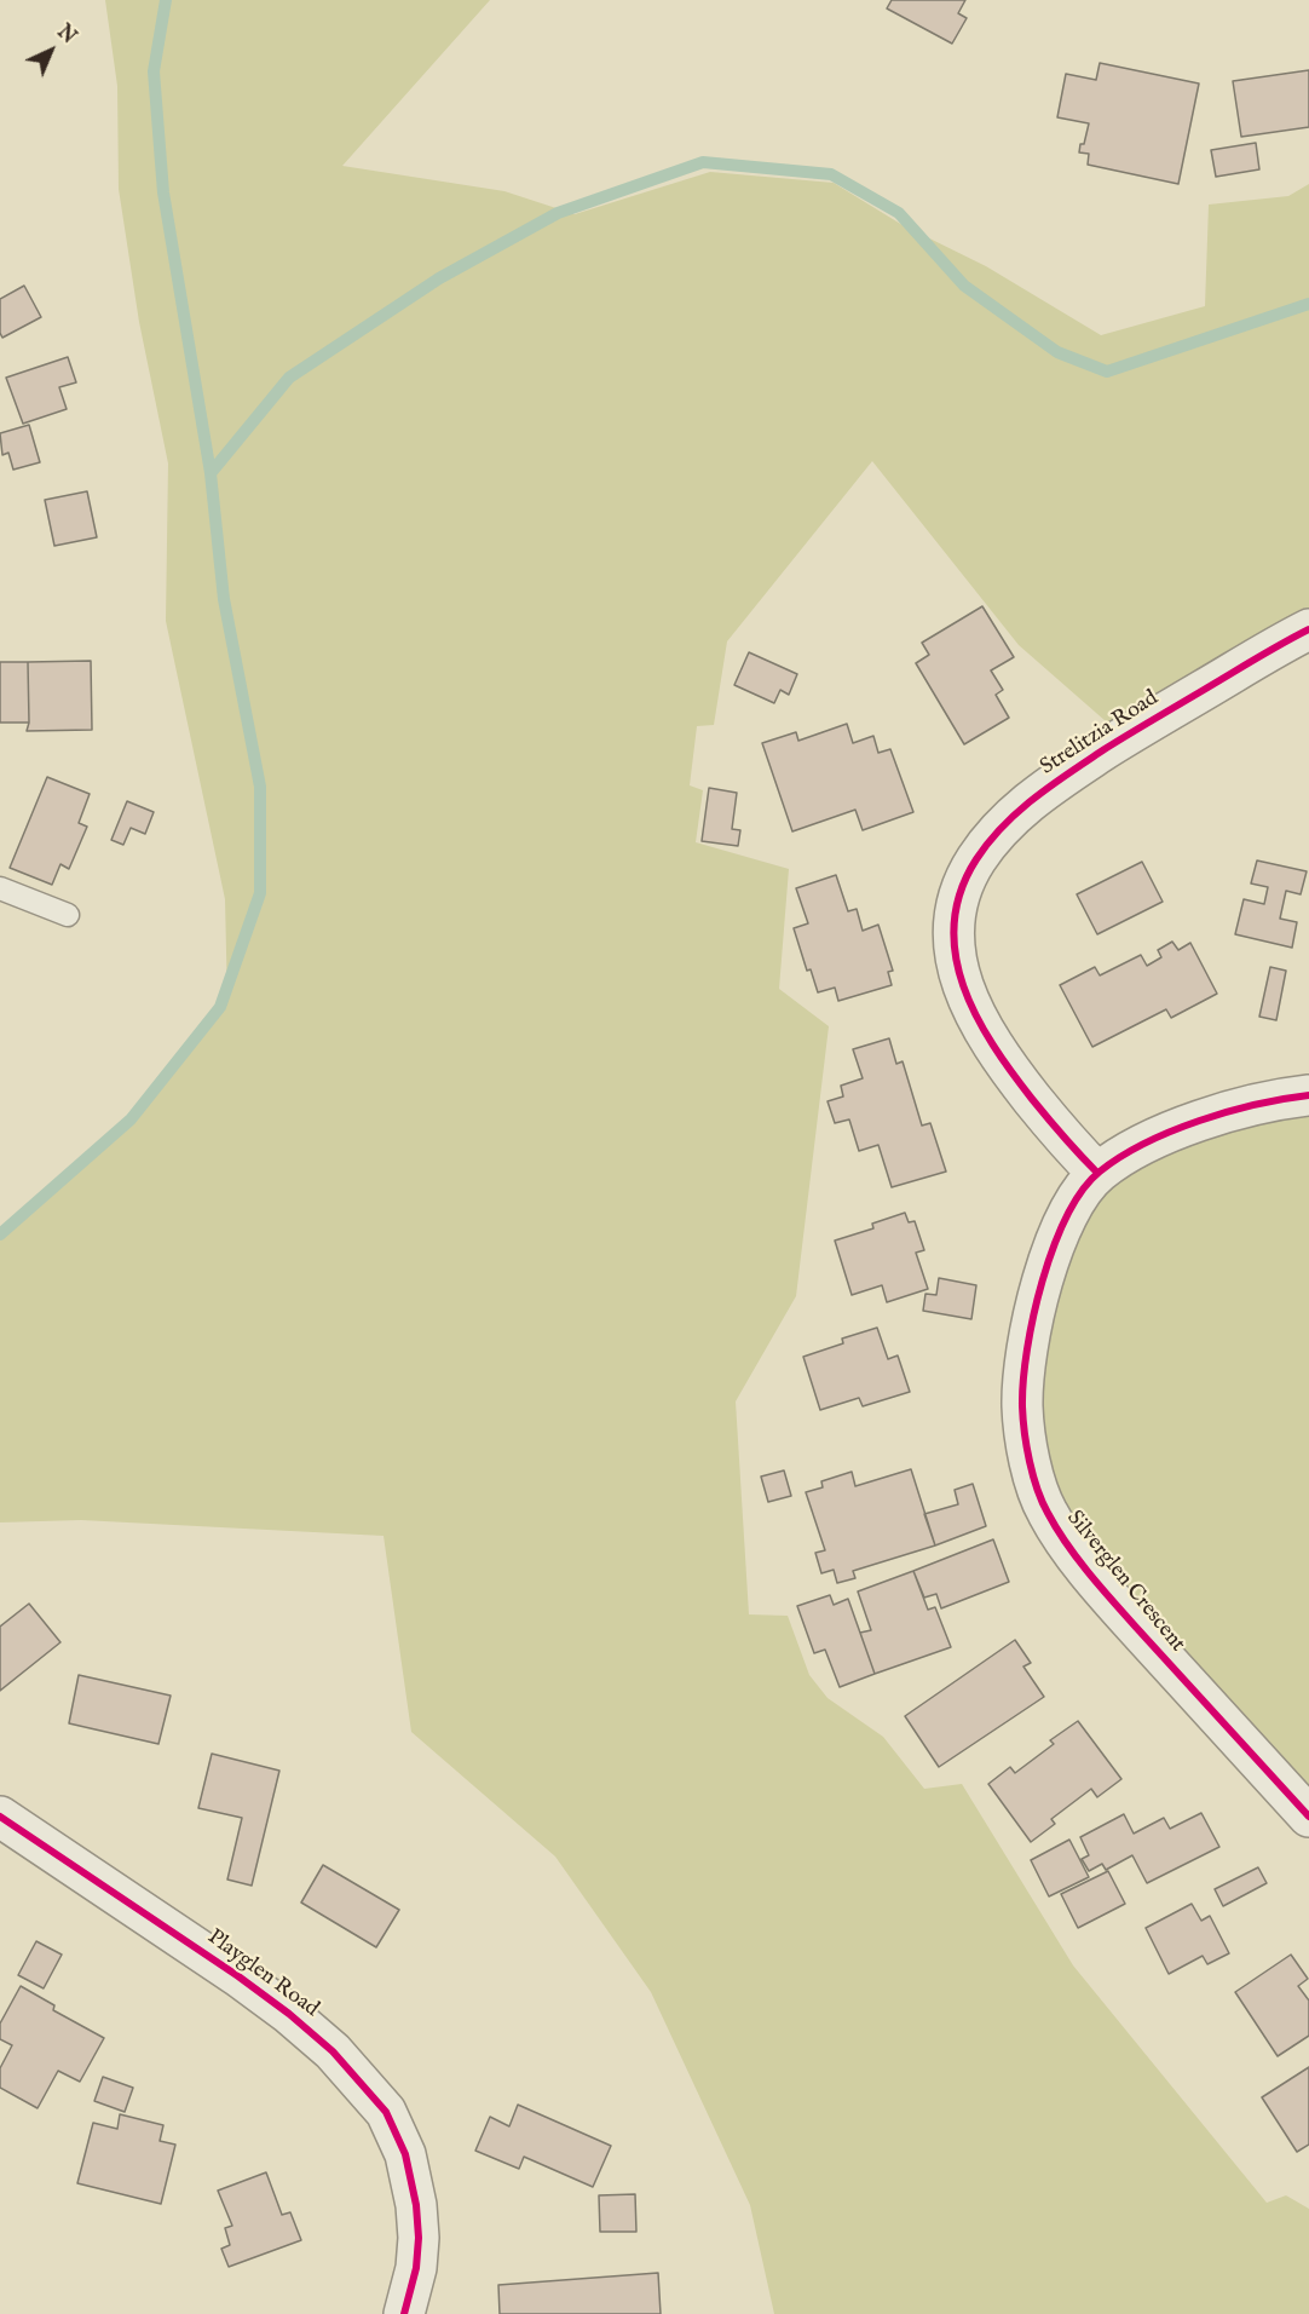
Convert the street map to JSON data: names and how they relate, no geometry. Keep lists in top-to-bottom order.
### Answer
{
  "streets": {
    "street": ["Strelitzia Road", "Silverglen Crescent", "Playglen Road"]
  },
  "crossings": [
    ["Strelitzia Road", "Silverglen Crescent"]
  ],
  "north": "top right"
}
